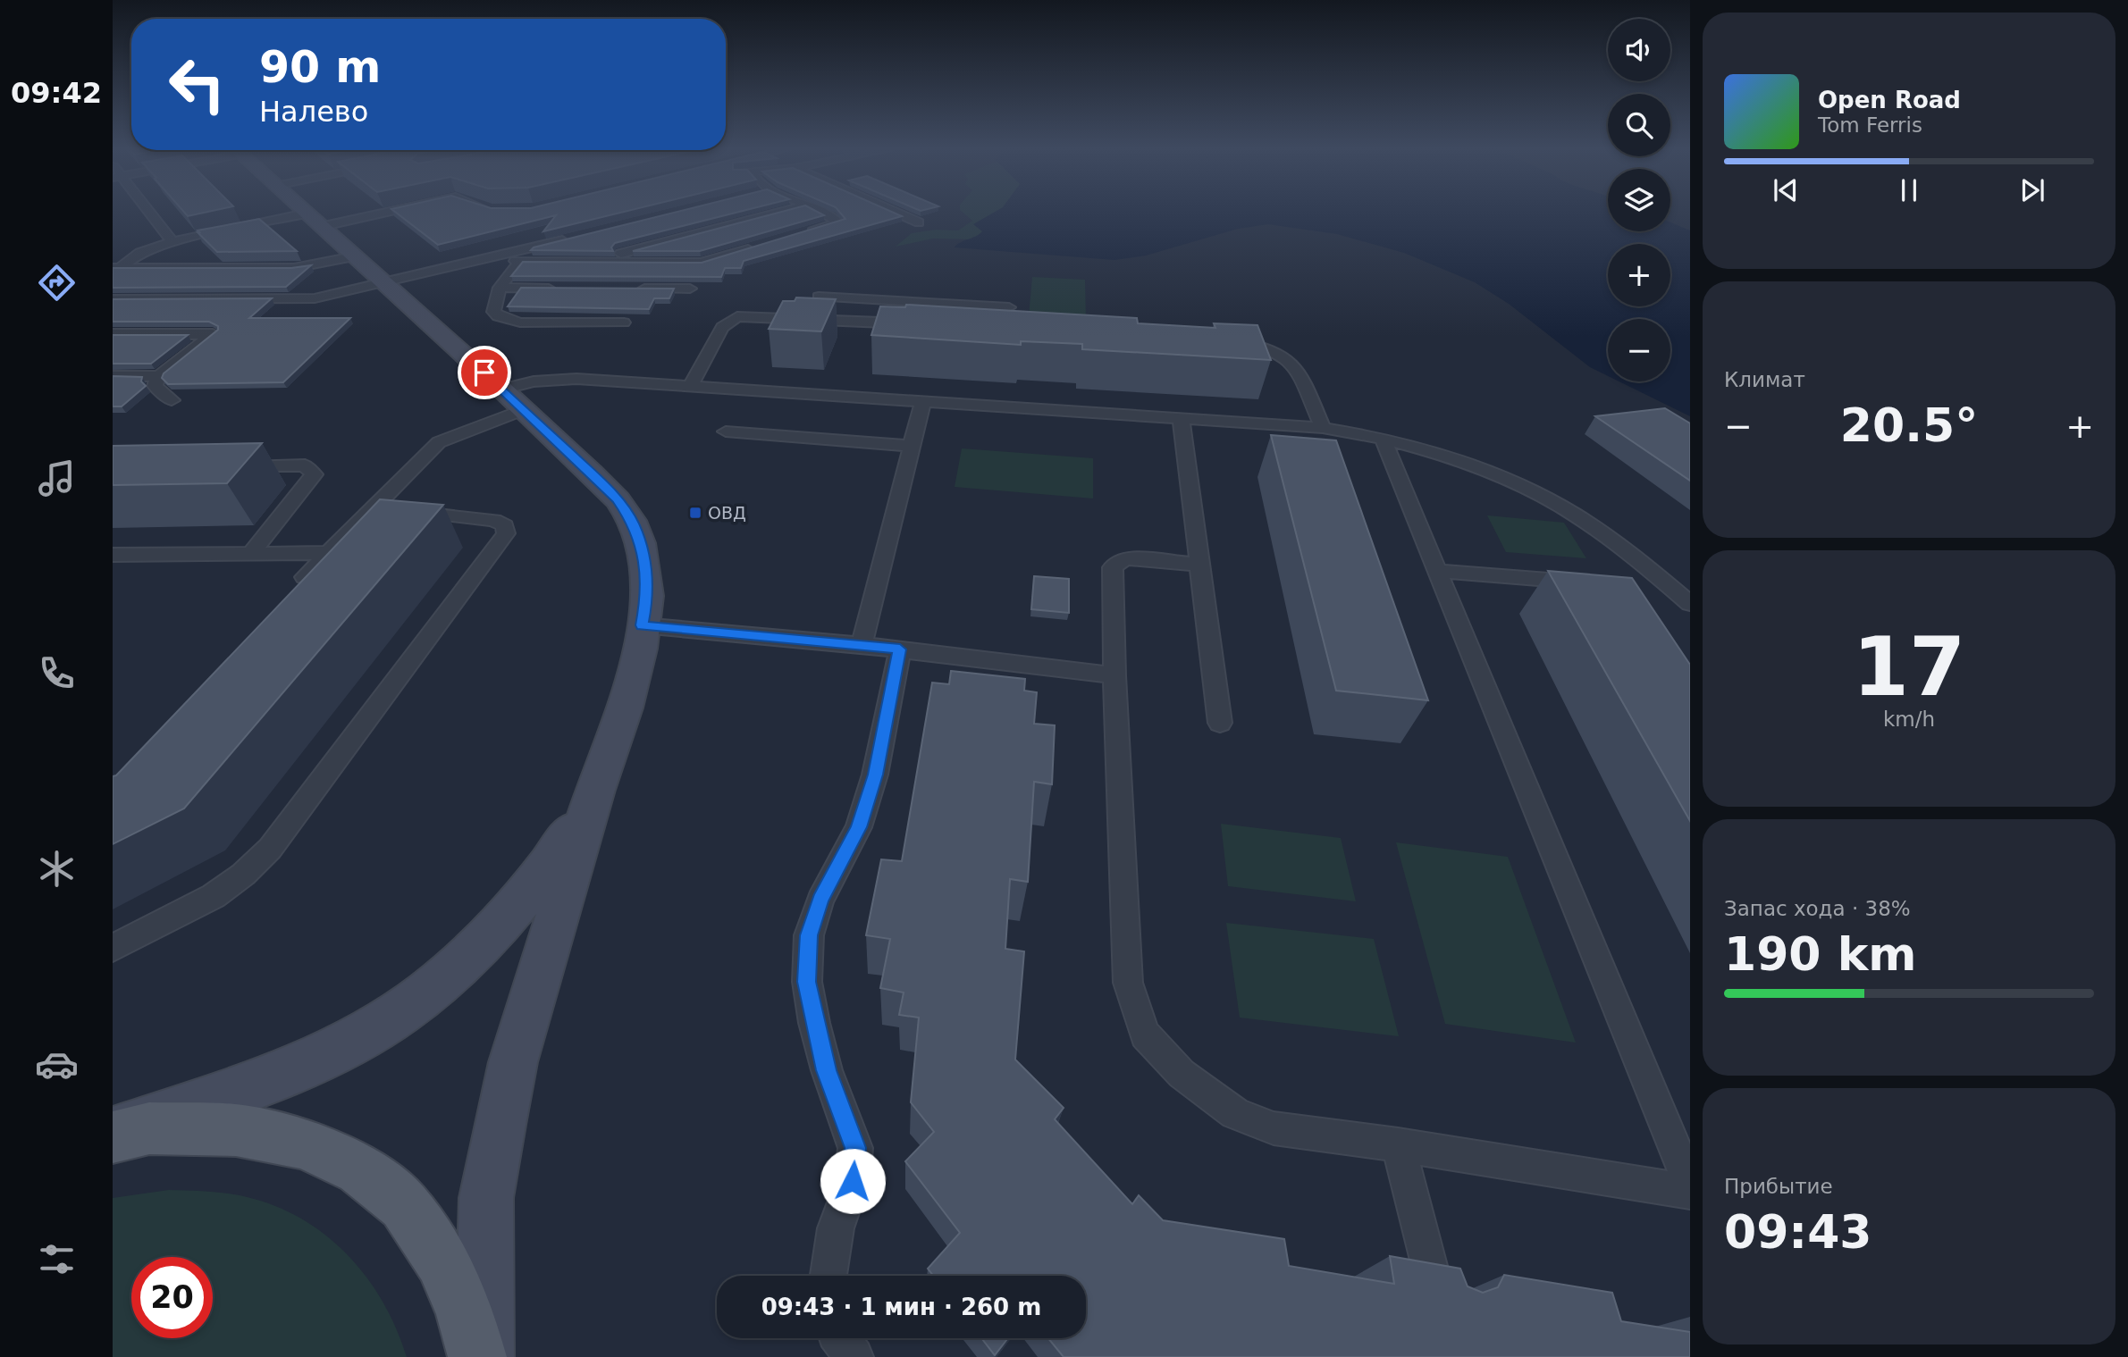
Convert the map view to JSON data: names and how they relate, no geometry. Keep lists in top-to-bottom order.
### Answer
{
  "places": {
    "transit": ["ОВД"]
  },
  "page": {
    "tabs": "09:42",
    "map_buttons": ["+", "−"],
    "turn": ["90 m", "Налево"],
    "song": ["Open Road", "Tom Ferris"],
    "tile": [
      "Климат",
      ["17", "km/h"],
      ["Запас хода · 38%", "190 km"],
      ["Прибытие", "09:43"]
    ],
    "heat": ["−", "20.5°", "+"],
    "limit": "20",
    "trip": "09:43 · 1 мин · 260 m"
  }
}
